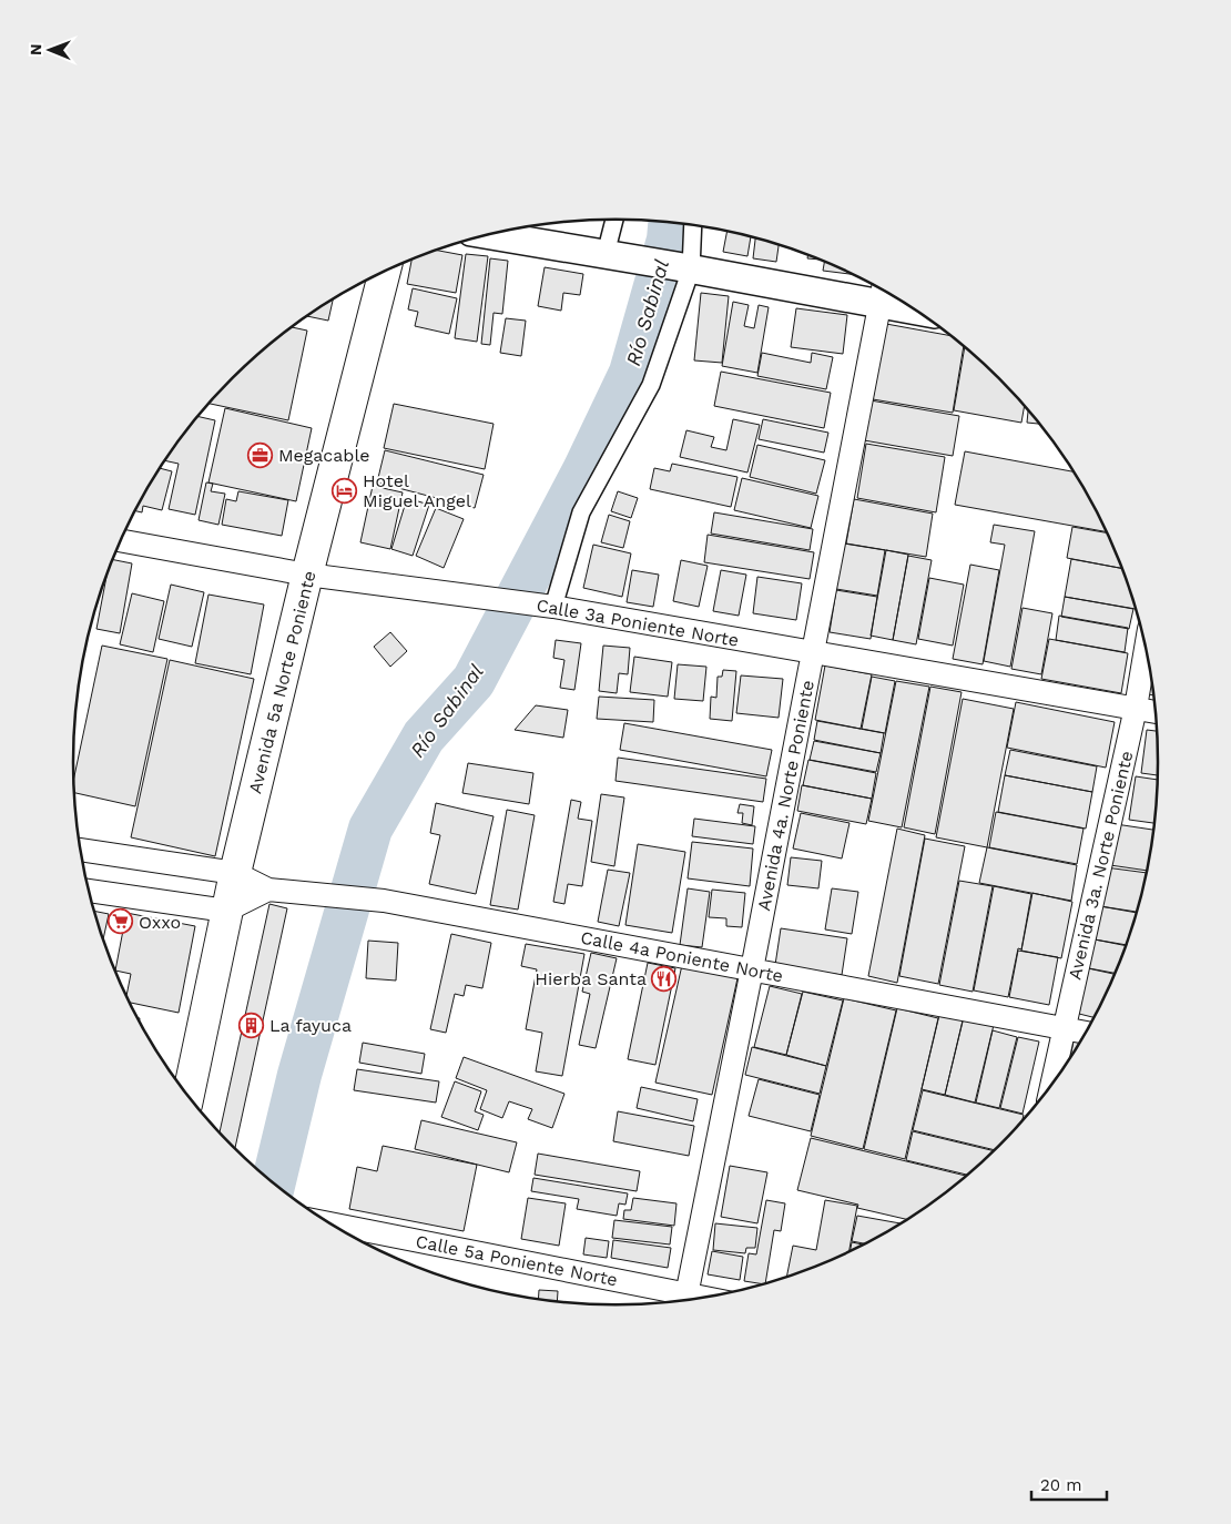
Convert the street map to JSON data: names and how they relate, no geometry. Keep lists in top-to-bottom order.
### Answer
{
  "streets": {
    "main road": ["Avenida 5a Norte Poniente"],
    "street": [
      "Calle 3a Poniente Norte",
      "Avenida 4a. Norte Poniente",
      "Avenida 3a. Norte Poniente",
      "Calle 4a Poniente Norte",
      "Calle 5a Poniente Norte"
    ]
  },
  "crossings": [
    ["Calle 3a Poniente Norte", "Avenida 5a Norte Poniente"],
    ["Calle 3a Poniente Norte", "Avenida 4a. Norte Poniente"],
    ["Calle 3a Poniente Norte", "Avenida 3a. Norte Poniente"],
    ["Avenida 5a Norte Poniente", "Calle 4a Poniente Norte"],
    ["Avenida 4a. Norte Poniente", "Calle 4a Poniente Norte"],
    ["Avenida 4a. Norte Poniente", "Calle 5a Poniente Norte"],
    ["Avenida 3a. Norte Poniente", "Calle 4a Poniente Norte"]
  ],
  "water": ["Río Sabinal"],
  "places": {
    "office": ["Megacable"],
    "hotel": ["Hotel Miguel Angel"],
    "supermarket": ["Oxxo"],
    "restaurant": ["Hierba Santa"],
    "building": ["La fayuca"]
  },
  "scale_bar": "20 m",
  "north": "left"
}
